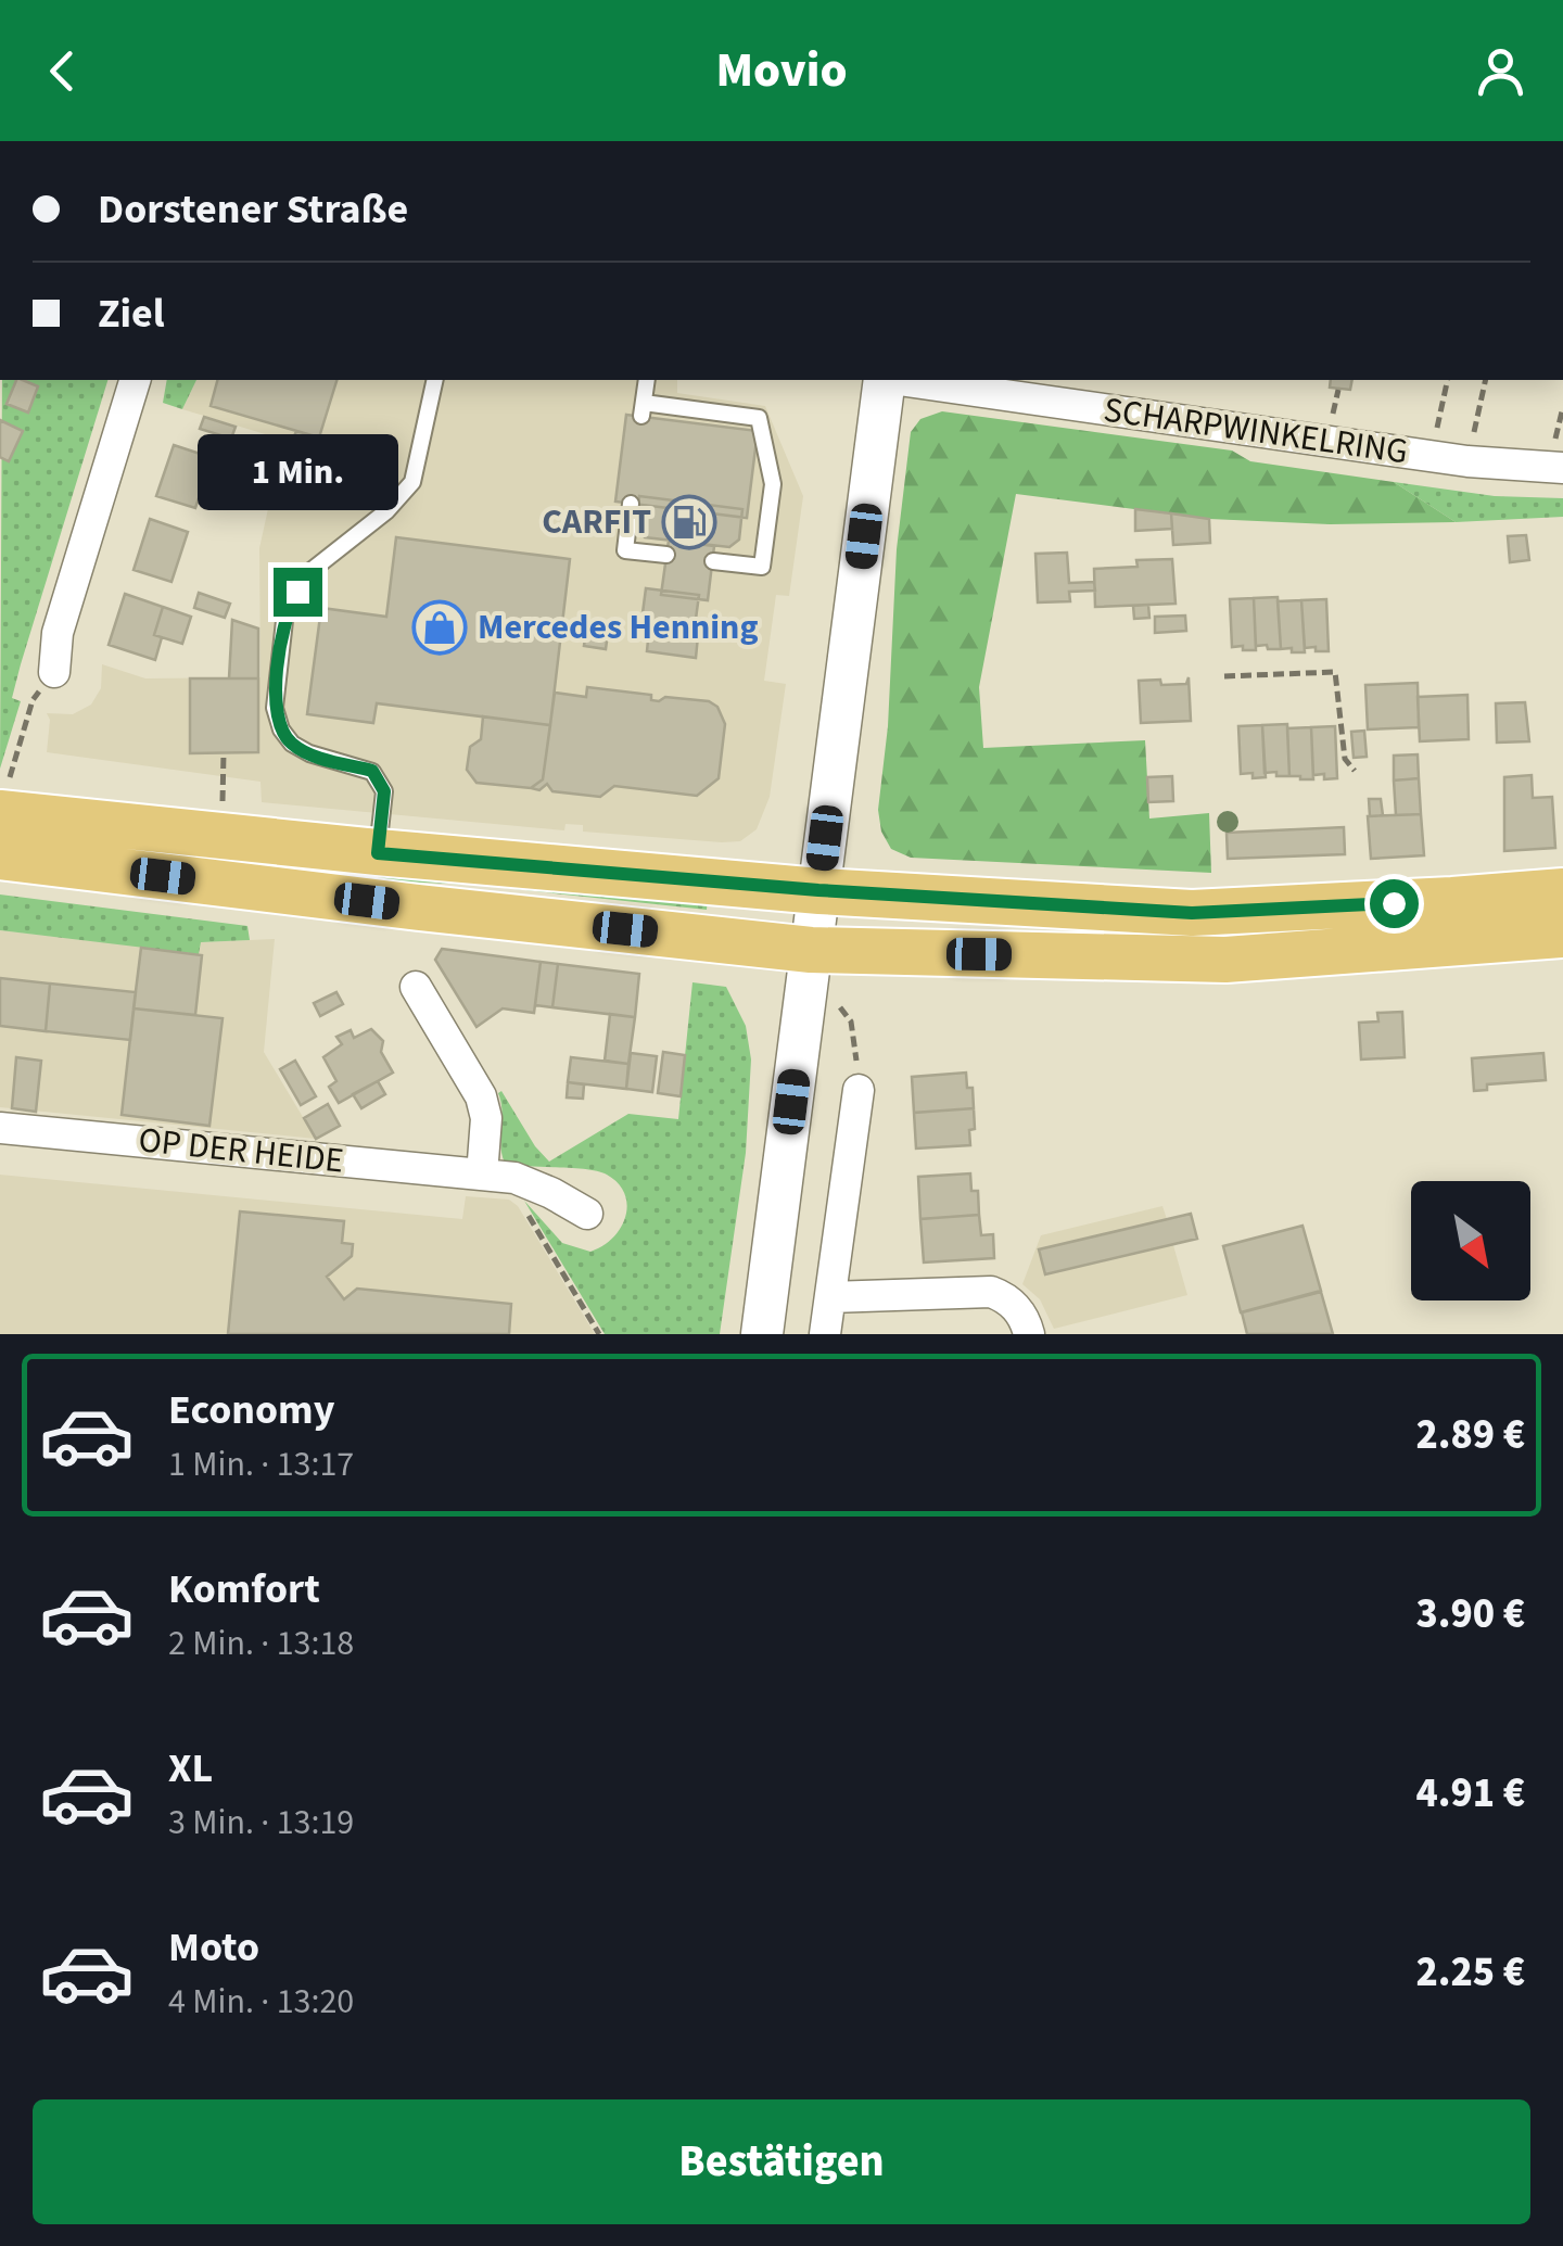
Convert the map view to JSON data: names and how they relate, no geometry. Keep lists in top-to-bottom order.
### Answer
{
  "streets": {
    "street": ["SCHARPWINKELRING", "OP DER HEIDE"]
  },
  "places": {
    "fuel station": ["CARFIT"],
    "shop": ["Mercedes Henning"]
  },
  "north": "bottom right",
  "page": {
    "header": "Movio",
    "banner": ["Dorstener Straße", "Ziel"],
    "bubble": "1 Min.",
    "list": [
      {
        "name": "Economy",
        "note": "1 Min. · 13:17",
        "value": "2.89 €"
      },
      {
        "name": "Komfort",
        "note": "2 Min. · 13:18",
        "value": "3.90 €"
      },
      {
        "name": "XL",
        "note": "3 Min. · 13:19",
        "value": "4.91 €"
      },
      {
        "name": "Moto",
        "note": "4 Min. · 13:20",
        "value": "2.25 €"
      }
    ],
    "buttons": "Bestätigen"
  }
}
